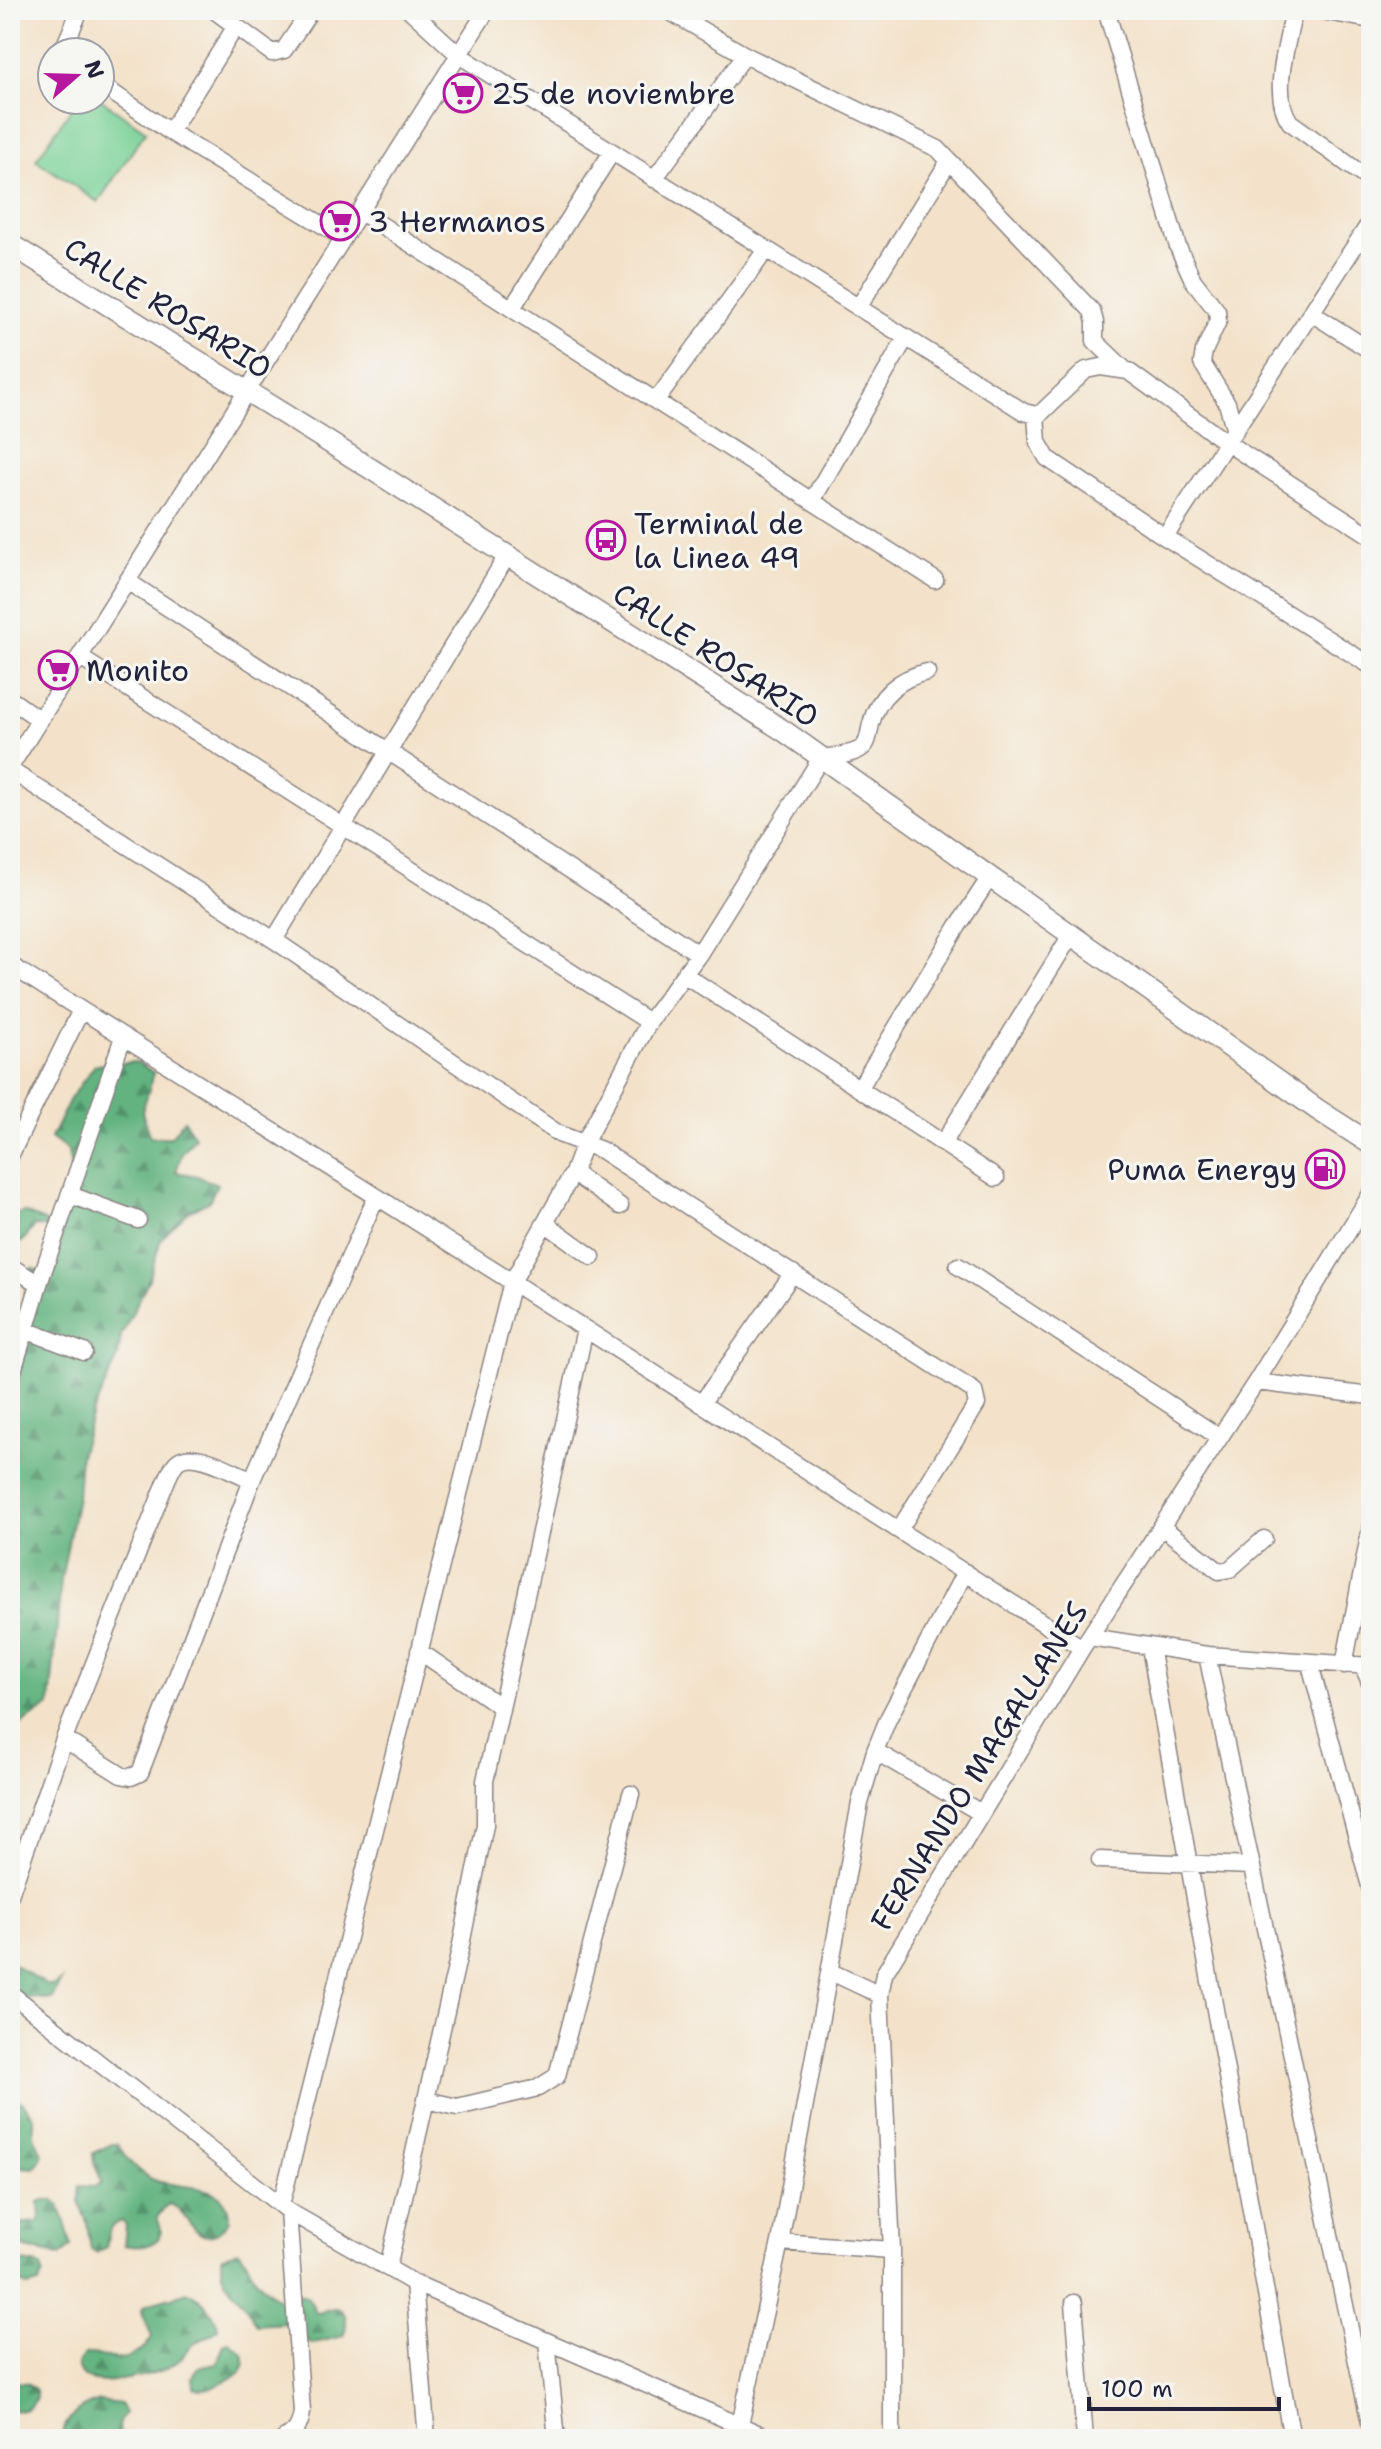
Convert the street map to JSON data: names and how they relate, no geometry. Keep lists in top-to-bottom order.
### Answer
{
  "streets": {
    "main road": ["CALLE ROSARIO"],
    "street": ["FERNANDO MAGALLANES"]
  },
  "places": {
    "supermarket": ["25 de noviembre", "3 Hermanos", "Monito"],
    "bus stop": ["Terminal de la Linea 49"],
    "fuel station": ["Puma Energy"]
  },
  "scale_bar": "100 m",
  "north": "right"
}
